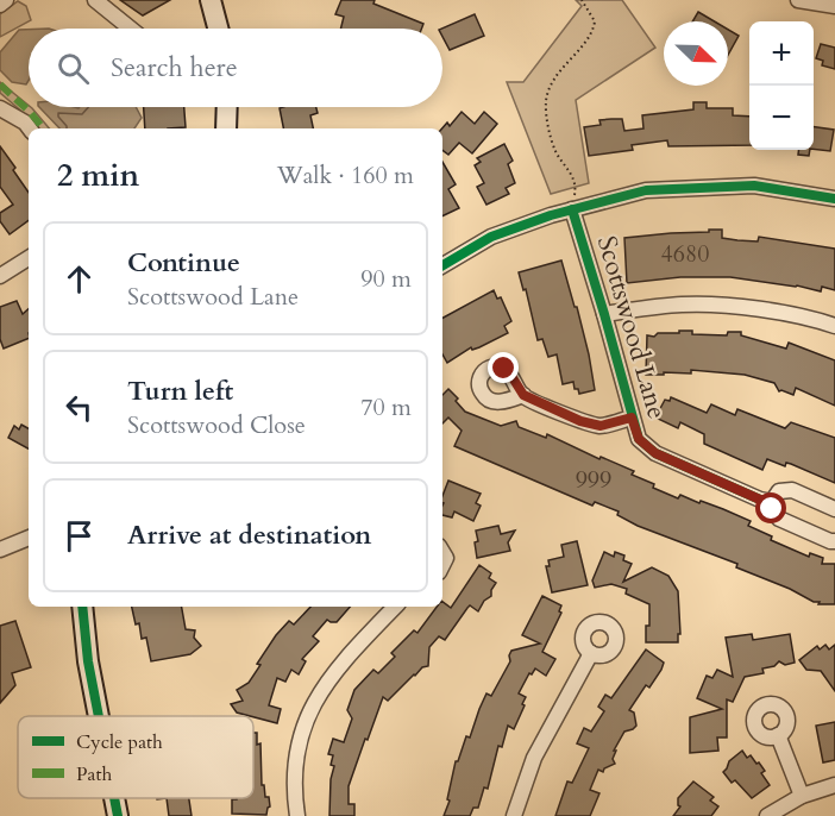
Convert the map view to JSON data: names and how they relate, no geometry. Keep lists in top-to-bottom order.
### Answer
{
  "streets": {
    "street": ["Scottswood Lane"]
  },
  "house_numbers": ["4680", "999"],
  "legend": ["Cycle path", "Path"],
  "north": "bottom right",
  "page": {
    "map_buttons": ["+", "−"],
    "search": "Search here",
    "heading": ["2 min", "Walk · 160 m"],
    "list": [
      ["Continue", "Scottswood Lane", "90 m"],
      ["Turn left", "Scottswood Close", "70 m"],
      "Arrive at destination"
    ]
  }
}
